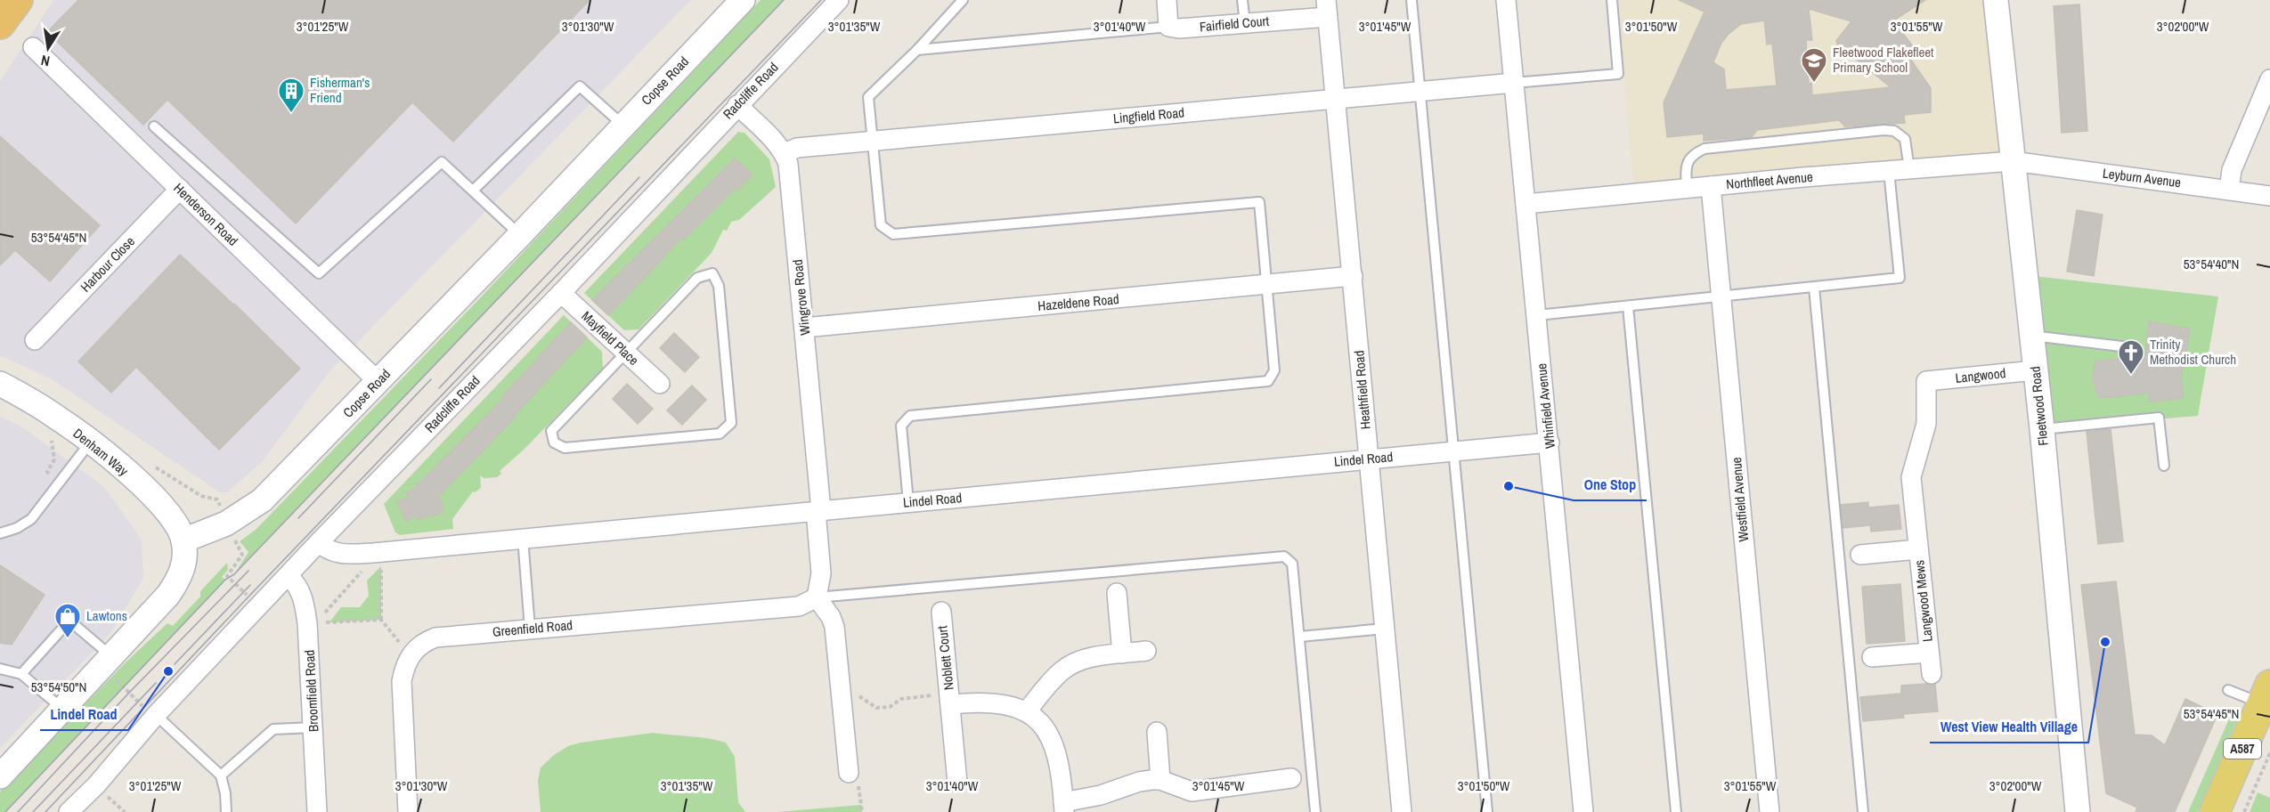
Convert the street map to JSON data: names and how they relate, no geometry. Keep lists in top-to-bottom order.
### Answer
{
  "streets": {
    "main road": ["A587"],
    "street": [
      "Fairfield Court",
      "Copse Road",
      "Radcliffe Road",
      "Lingfield Road",
      "Leyburn Avenue",
      "Northfleet Avenue",
      "Henderson Road",
      "Harbour Close",
      "Wingrove Road",
      "Hazeldene Road",
      "Mayfield Place",
      "Langwood",
      "Heathfield Road",
      "Whinfield Avenue",
      "Fleetwood Road",
      "Denham Way",
      "Lindel Road",
      "Westfield Avenue",
      "Langwood Mews",
      "Greenfield Road",
      "Noblett Court",
      "Broomfield Road"
    ]
  },
  "crossings": [
    ["Fairfield Court", "Heathfield Road"],
    ["Copse Road", "Henderson Road"],
    ["Copse Road", "Denham Way"],
    ["Radcliffe Road", "Mayfield Place"],
    ["Radcliffe Road", "Lindel Road"],
    ["Radcliffe Road", "Broomfield Road"],
    ["Lingfield Road", "Wingrove Road"],
    ["Lingfield Road", "Heathfield Road"],
    ["Lingfield Road", "Whinfield Avenue"],
    ["Leyburn Avenue", "Northfleet Avenue"],
    ["Leyburn Avenue", "Fleetwood Road"],
    ["Northfleet Avenue", "Whinfield Avenue"],
    ["Northfleet Avenue", "Fleetwood Road"],
    ["Northfleet Avenue", "Westfield Avenue"],
    ["Henderson Road", "Harbour Close"],
    ["Wingrove Road", "Hazeldene Road"],
    ["Wingrove Road", "Lindel Road"],
    ["Hazeldene Road", "Heathfield Road"],
    ["Langwood", "Fleetwood Road"],
    ["Langwood", "Langwood Mews"],
    ["Heathfield Road", "Lindel Road"],
    ["Whinfield Avenue", "Lindel Road"]
  ],
  "places": {
    "school or university": ["Fleetwood Flakefleet Primary School"],
    "building": ["Fisherman's Friend"],
    "church": ["Trinity Methodist Church"],
    "other": ["One Stop", "West View Health Village", "Lindel Road"],
    "shop": ["Lawtons"]
  },
  "north": "bottom",
  "coordinates": [
    "3°01'25\"W",
    "3°01'30\"W",
    "3°01'35\"W",
    "3°01'40\"W",
    "3°01'45\"W",
    "3°01'50\"W",
    "3°01'55\"W",
    "3°02'00\"W",
    "53°54'45\"N",
    "53°54'40\"N",
    "53°54'50\"N"
  ]
}
